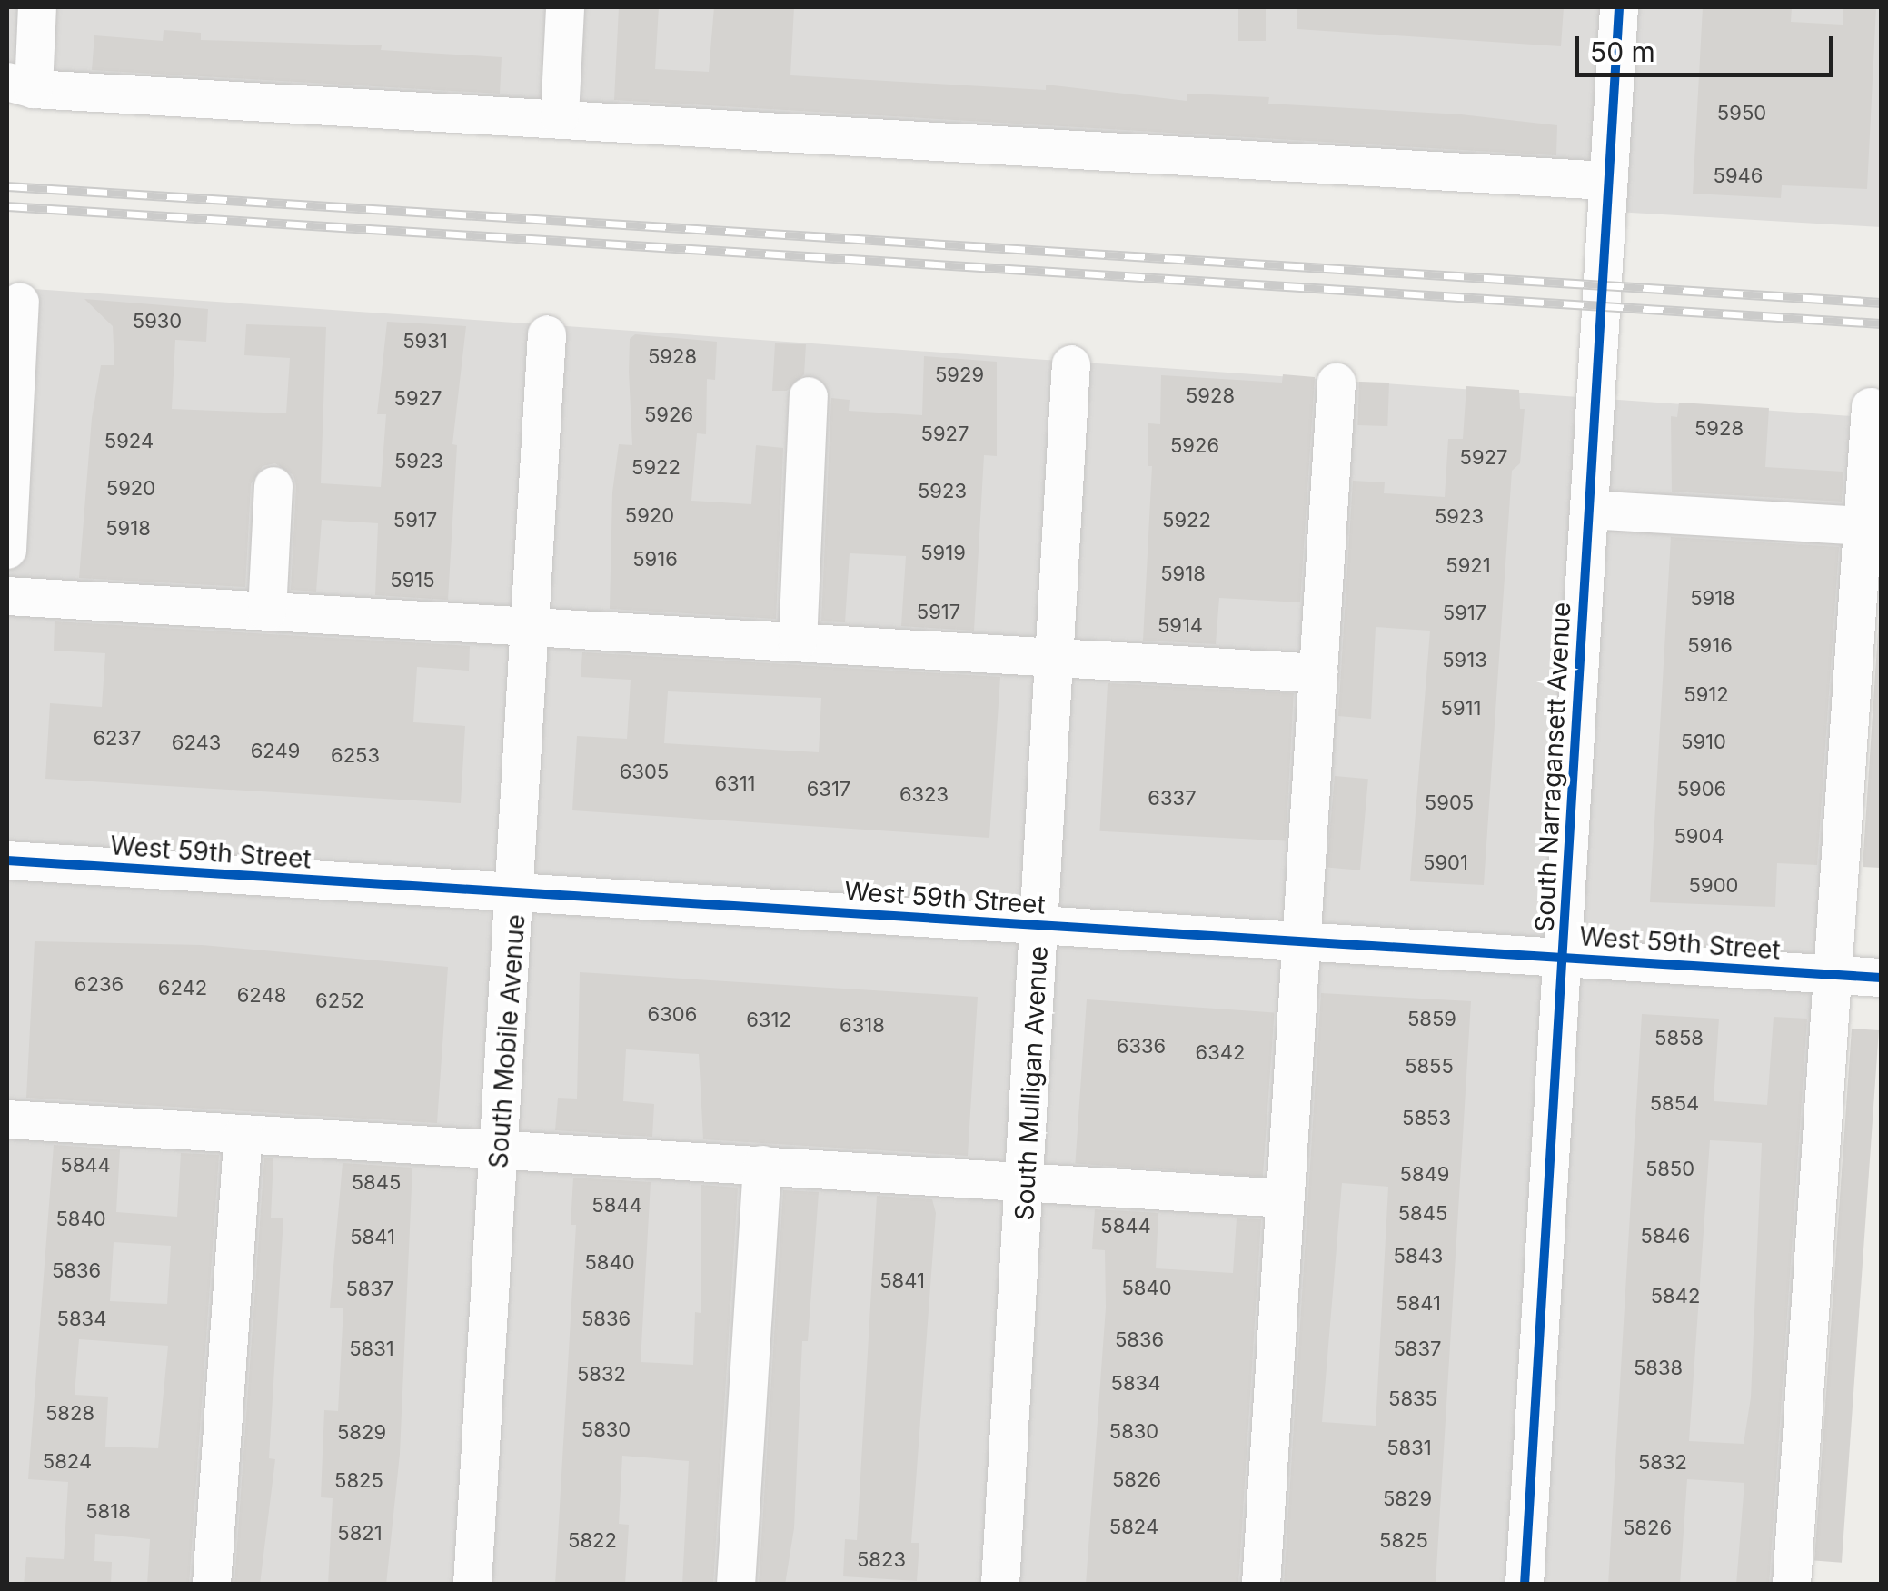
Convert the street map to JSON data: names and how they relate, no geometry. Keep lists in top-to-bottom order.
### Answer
{
  "streets": {
    "street": [
      "South Narragansett Avenue",
      "West 59th Street",
      "South Mobile Avenue",
      "South Mulligan Avenue"
    ]
  },
  "crossings": [
    ["South Narragansett Avenue", "West 59th Street"],
    ["West 59th Street", "South Mobile Avenue"],
    ["West 59th Street", "South Mulligan Avenue"]
  ],
  "house_numbers": [
    "5950",
    "5946",
    "5930",
    "5931",
    "5928",
    "5929",
    "5928",
    "5927",
    "5926",
    "5928",
    "5927",
    "5924",
    "5926",
    "5927",
    "5923",
    "5922",
    "5920",
    "5923",
    "5920",
    "5923",
    "5917",
    "5922",
    "5918",
    "5919",
    "5916",
    "5921",
    "5918",
    "5915",
    "5918",
    "5917",
    "5917",
    "5914",
    "5916",
    "5913",
    "5912",
    "5911",
    "6237",
    "5910",
    "6243",
    "6249",
    "6253",
    "6305",
    "6311",
    "6317",
    "5906",
    "6323",
    "6337",
    "5905",
    "5904",
    "5901",
    "5900",
    "6236",
    "6242",
    "6248",
    "6252",
    "6306",
    "5859",
    "6312",
    "6318",
    "5858",
    "6336",
    "6342",
    "5855",
    "5854",
    "5853",
    "5844",
    "5850",
    "5849",
    "5845",
    "5844",
    "5845",
    "5840",
    "5844",
    "5846",
    "5841",
    "5843",
    "5840",
    "5836",
    "5841",
    "5840",
    "5837",
    "5842",
    "5841",
    "5834",
    "5836",
    "5836",
    "5831",
    "5837",
    "5838",
    "5832",
    "5834",
    "5835",
    "5828",
    "5830",
    "5830",
    "5829",
    "5831",
    "5824",
    "5832",
    "5826",
    "5825",
    "5829",
    "5818",
    "5824",
    "5826",
    "5821",
    "5822",
    "5825",
    "5823"
  ],
  "scale_bar": "50 m"
}
